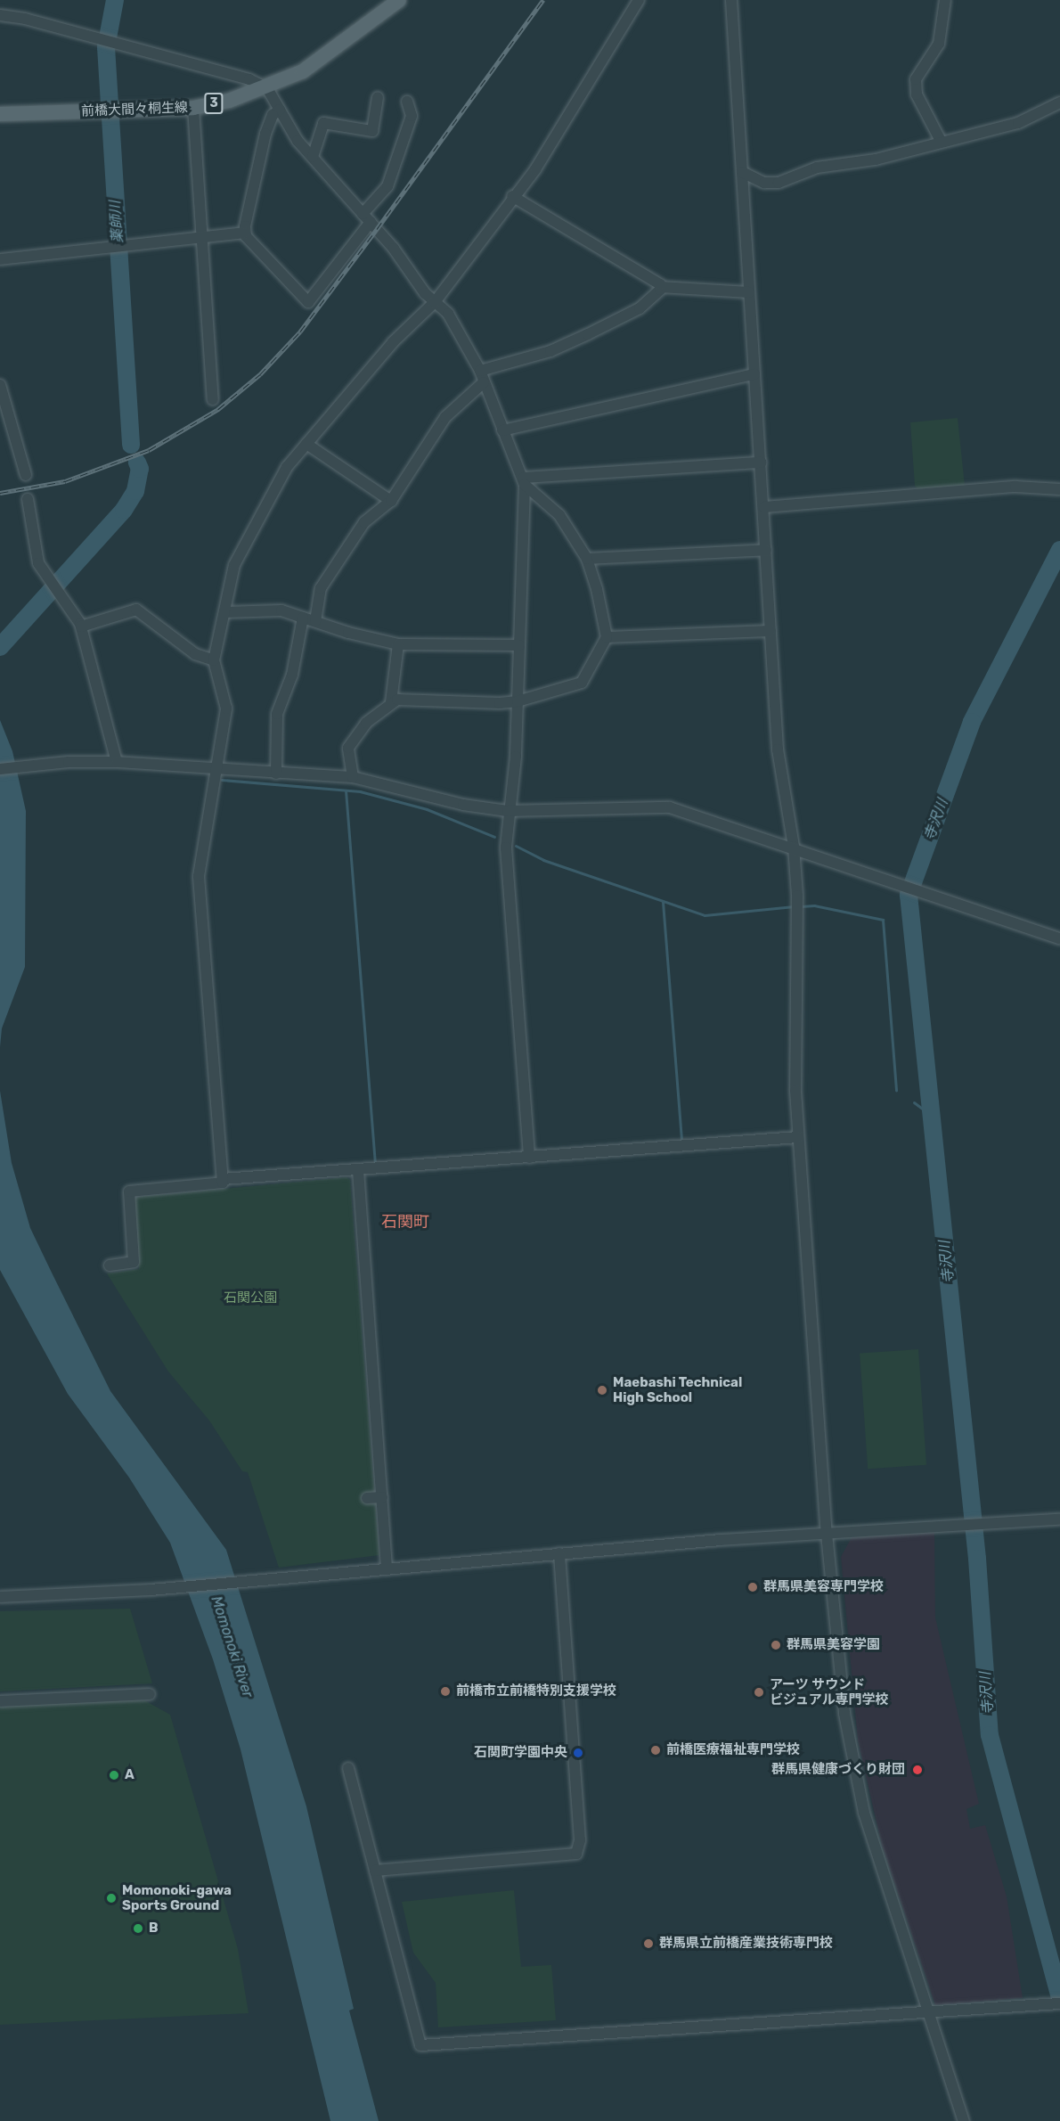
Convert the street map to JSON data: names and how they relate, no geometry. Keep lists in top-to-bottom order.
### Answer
{
  "streets": {
    "main road": ["3", "前橋大間々桐生線"]
  },
  "districts": ["石関町"],
  "water": ["薬師川", "寺沢川", "Momonoki River"],
  "parks": ["石関公園"],
  "places": [
    "Maebashi Technical High School",
    "群馬県美容専門学校",
    "群馬県美容学園",
    "前橋市立前橋特別支援学校",
    "アーツ サウンド ビジュアル専門学校",
    "前橋医療福祉専門学校",
    "石関町学園中央",
    "群馬県健康づくり財団",
    "A",
    "Momonoki-gawa Sports Ground",
    "B",
    "群馬県立前橋産業技術専門校"
  ]
}
